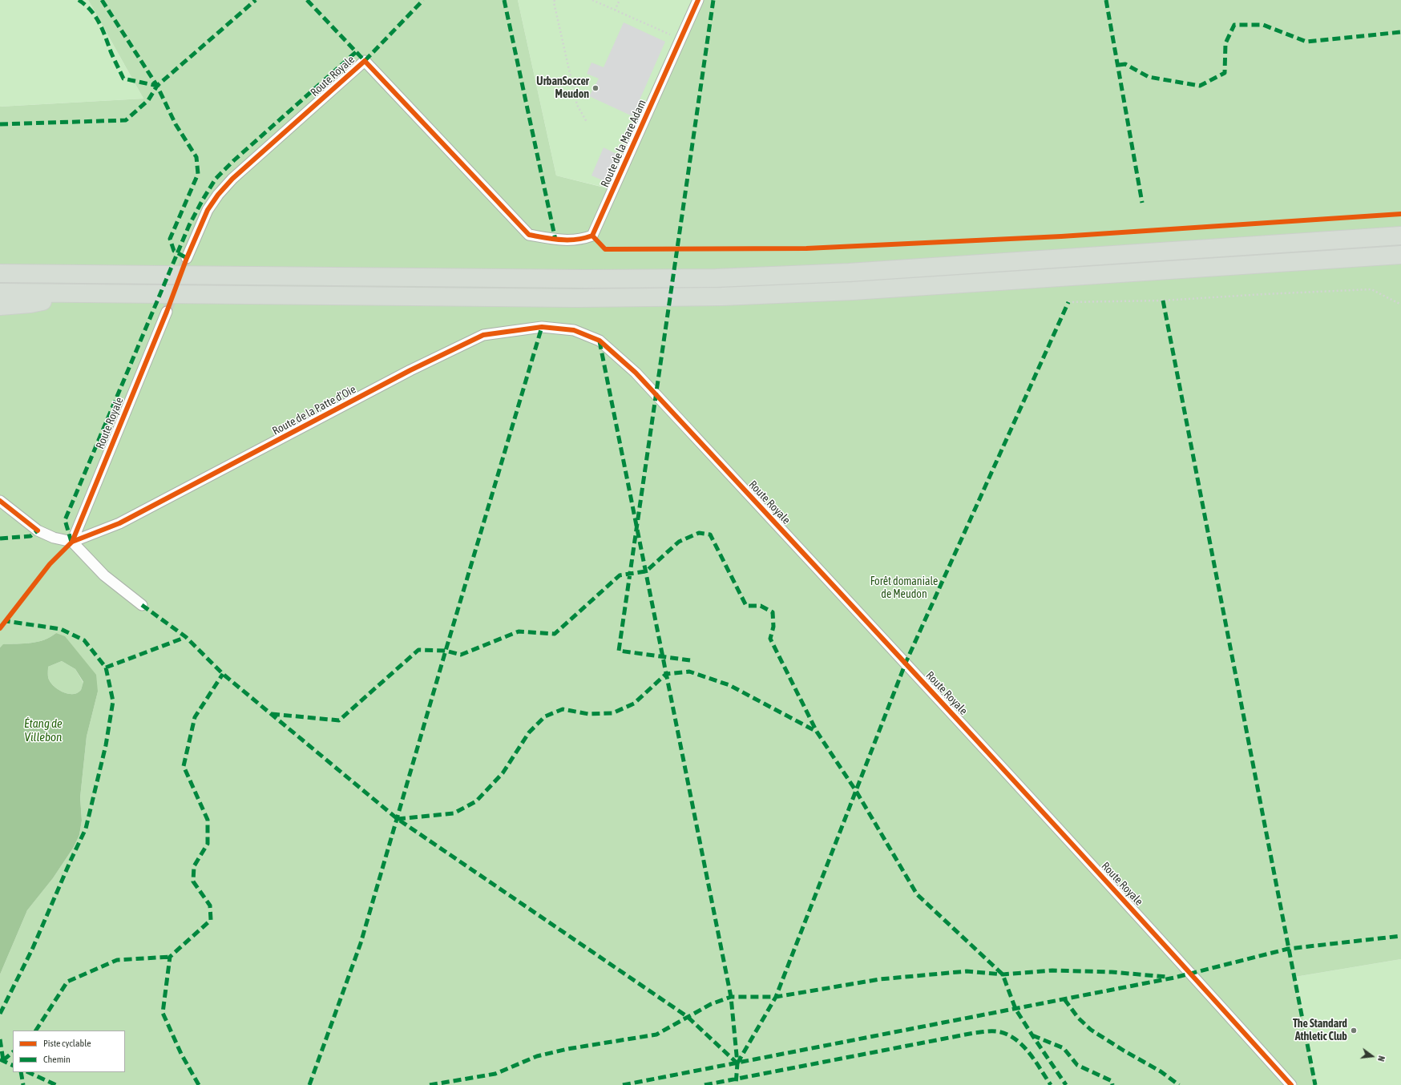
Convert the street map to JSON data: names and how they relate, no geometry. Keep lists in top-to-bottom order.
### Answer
{
  "streets": {
    "street": ["Route Royale", "Route de la Mare Adam", "Route de la Patte d'Oie"]
  },
  "crossings": [
    ["Route Royale", "Route de la Mare Adam"],
    ["Route Royale", "Route de la Patte d'Oie"]
  ],
  "water": ["Étang de Villebon"],
  "parks": ["Forêt domaniale de Meudon"],
  "places": ["UrbanSoccer Meudon", "The Standard Athletic Club"],
  "legend": ["Piste cyclable", "Chemin"],
  "north": "right"
}
